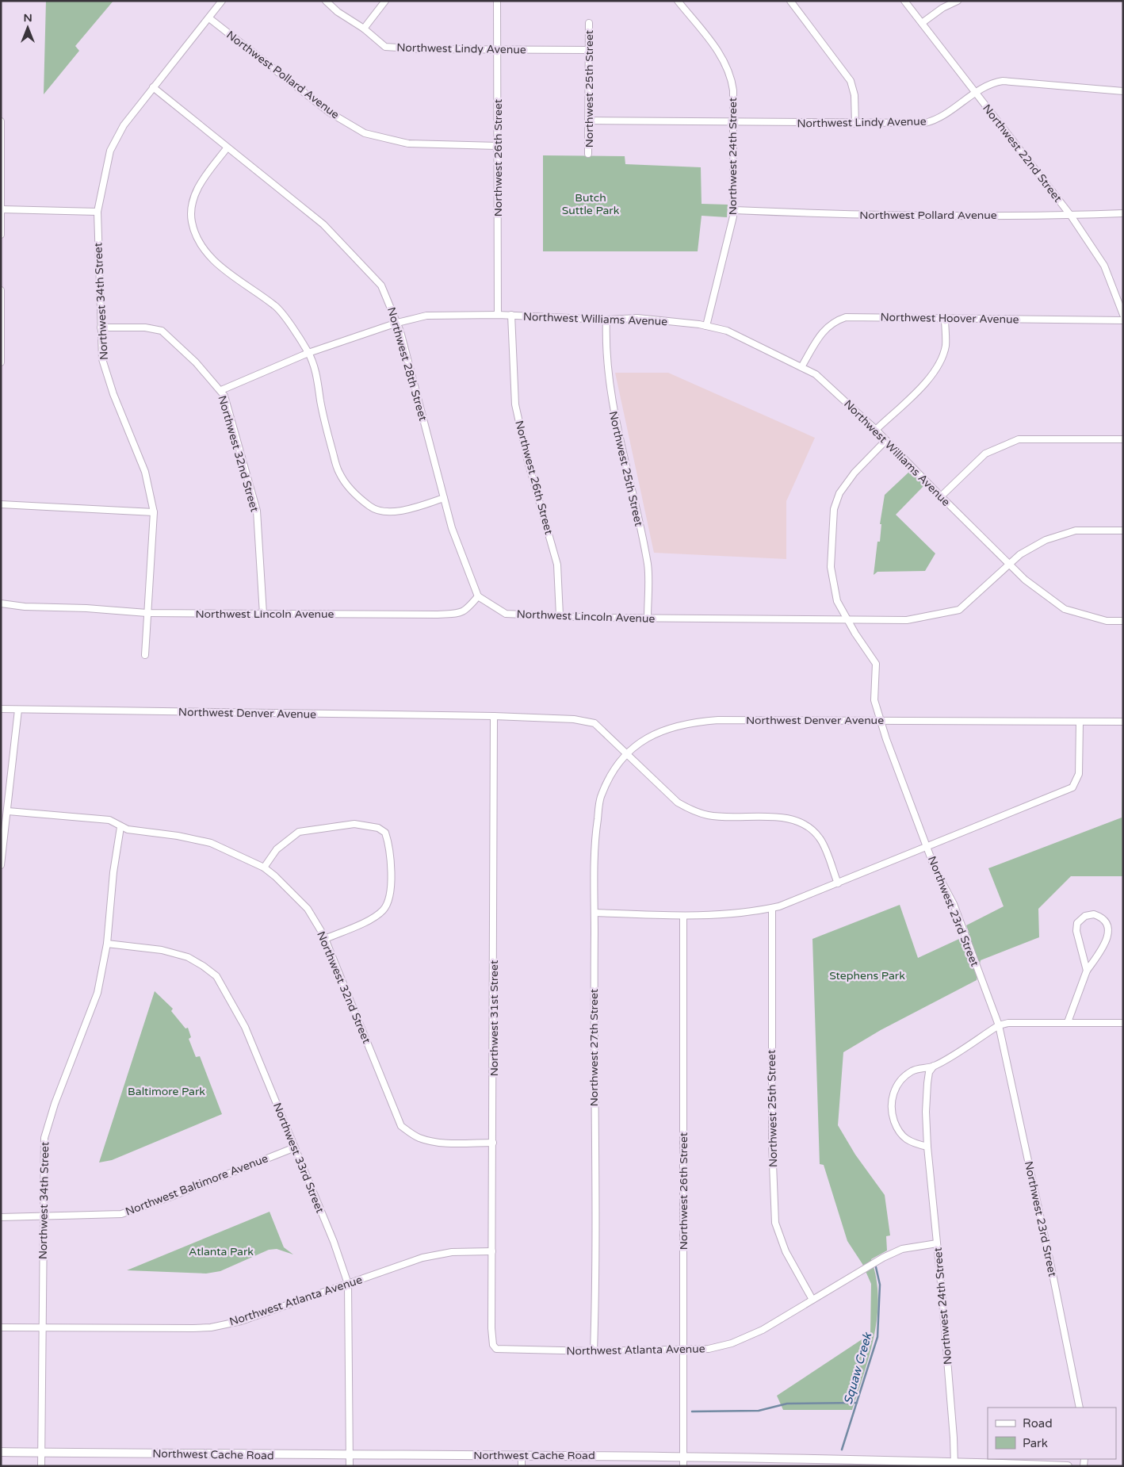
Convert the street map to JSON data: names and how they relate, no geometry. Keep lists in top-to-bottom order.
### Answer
{
  "streets": {
    "main road": ["Northwest Cache Road"],
    "street": [
      "Northwest Lindy Avenue",
      "Northwest Pollard Avenue",
      "Northwest 25th Street",
      "Northwest 22nd Street",
      "Northwest 24th Street",
      "Northwest 26th Street",
      "Northwest 34th Street",
      "Northwest Hoover Avenue",
      "Northwest Williams Avenue",
      "Northwest 28th Street",
      "Northwest 32nd Street",
      "Northwest Lincoln Avenue",
      "Northwest Denver Avenue",
      "Northwest 23rd Street",
      "Northwest 31st Street",
      "Northwest 27th Street",
      "Northwest 33rd Street",
      "Northwest Baltimore Avenue",
      "Northwest Atlanta Avenue"
    ]
  },
  "crossings": [
    ["Northwest Lindy Avenue", "Northwest 25th Street"],
    ["Northwest Lindy Avenue", "Northwest 22nd Street"],
    ["Northwest Lindy Avenue", "Northwest 24th Street"],
    ["Northwest Lindy Avenue", "Northwest 26th Street"],
    ["Northwest Pollard Avenue", "Northwest 22nd Street"],
    ["Northwest Pollard Avenue", "Northwest 24th Street"],
    ["Northwest Pollard Avenue", "Northwest 26th Street"],
    ["Northwest Pollard Avenue", "Northwest 34th Street"],
    ["Northwest 25th Street", "Northwest Williams Avenue"],
    ["Northwest 25th Street", "Northwest Lincoln Avenue"],
    ["Northwest 25th Street", "Northwest Atlanta Avenue"],
    ["Northwest 24th Street", "Northwest Williams Avenue"],
    ["Northwest 24th Street", "Northwest Atlanta Avenue"],
    ["Northwest 24th Street", "Northwest Cache Road"],
    ["Northwest 26th Street", "Northwest Williams Avenue"],
    ["Northwest 26th Street", "Northwest Lincoln Avenue"],
    ["Northwest 26th Street", "Northwest Atlanta Avenue"],
    ["Northwest 26th Street", "Northwest Cache Road"],
    ["Northwest 34th Street", "Northwest 28th Street"],
    ["Northwest 34th Street", "Northwest 32nd Street"],
    ["Northwest 34th Street", "Northwest Lincoln Avenue"],
    ["Northwest 34th Street", "Northwest 33rd Street"],
    ["Northwest 34th Street", "Northwest Baltimore Avenue"],
    ["Northwest 34th Street", "Northwest Atlanta Avenue"],
    ["Northwest 34th Street", "Northwest Cache Road"],
    ["Northwest Hoover Avenue", "Northwest Williams Avenue"],
    ["Northwest Williams Avenue", "Northwest 28th Street"],
    ["Northwest Williams Avenue", "Northwest 32nd Street"],
    ["Northwest Williams Avenue", "Northwest Lincoln Avenue"],
    ["Northwest Williams Avenue", "Northwest 23rd Street"],
    ["Northwest 28th Street", "Northwest Lincoln Avenue"],
    ["Northwest 32nd Street", "Northwest Lincoln Avenue"],
    ["Northwest 32nd Street", "Northwest 31st Street"],
    ["Northwest Lincoln Avenue", "Northwest 23rd Street"],
    ["Northwest Denver Avenue", "Northwest 23rd Street"],
    ["Northwest Denver Avenue", "Northwest 31st Street"],
    ["Northwest Denver Avenue", "Northwest 27th Street"],
    ["Northwest 31st Street", "Northwest Atlanta Avenue"],
    ["Northwest 27th Street", "Northwest Atlanta Avenue"],
    ["Northwest 33rd Street", "Northwest Baltimore Avenue"],
    ["Northwest 33rd Street", "Northwest Atlanta Avenue"],
    ["Northwest 33rd Street", "Northwest Cache Road"]
  ],
  "water": ["Squaw Creek"],
  "parks": [
    "Butch Suttle Park",
    "Stephens Park",
    "Baltimore Park",
    "Atlanta Park"
  ],
  "legend": ["Road", "Park"],
  "north": "top"
}
